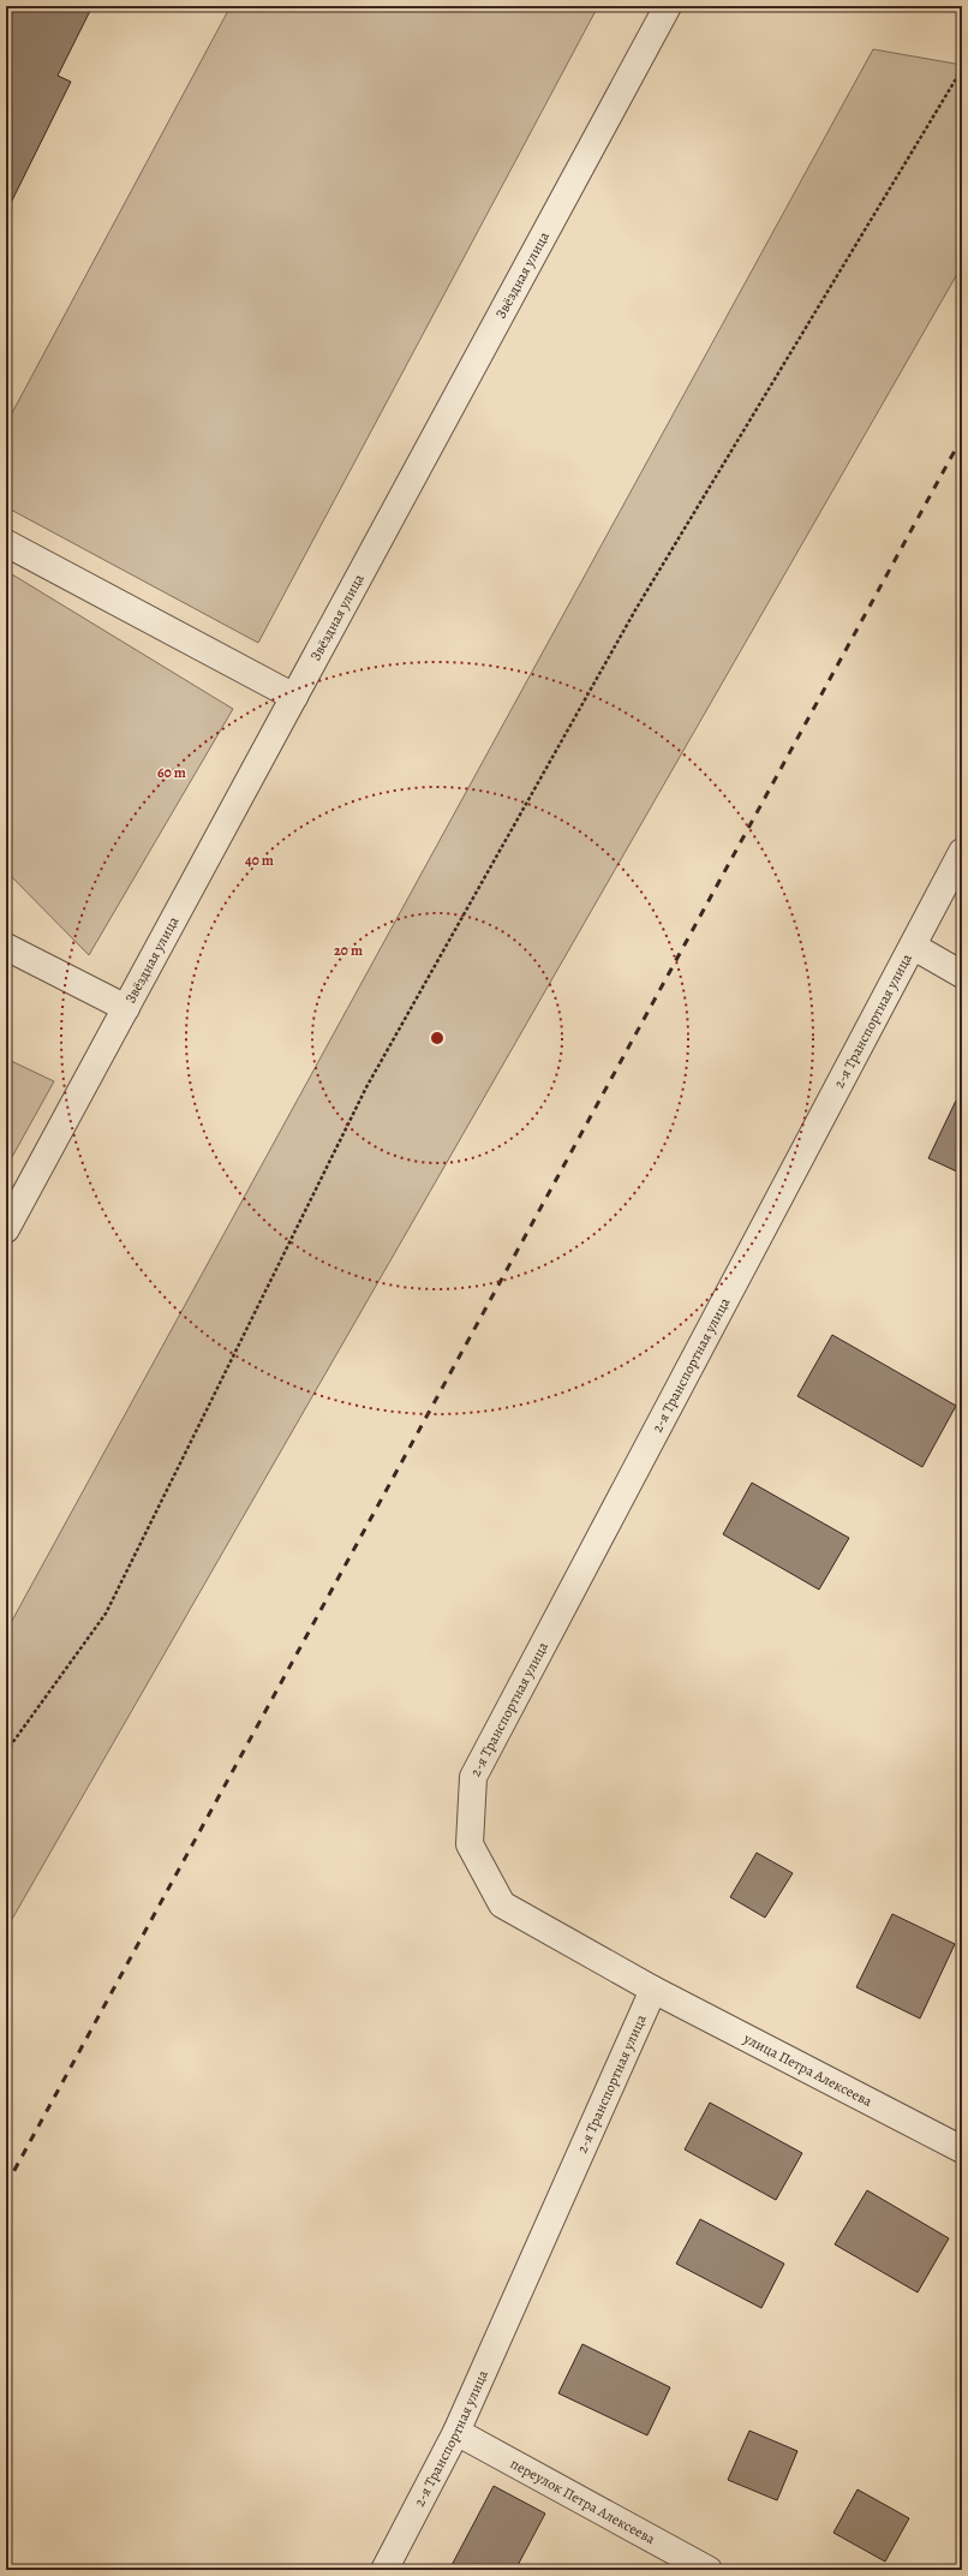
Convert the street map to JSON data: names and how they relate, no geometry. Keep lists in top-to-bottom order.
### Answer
{
  "streets": {
    "street": [
      "Звёздная улица",
      "2-я Транспортная улица",
      "улица Петра Алексеева",
      "переулок Петра Алексеева"
    ]
  },
  "crossings": [
    ["2-я Транспортная улица", "улица Петра Алексеева"],
    ["2-я Транспортная улица", "переулок Петра Алексеева"]
  ],
  "rings": ["60 m", "40 m", "20 m"]
}
